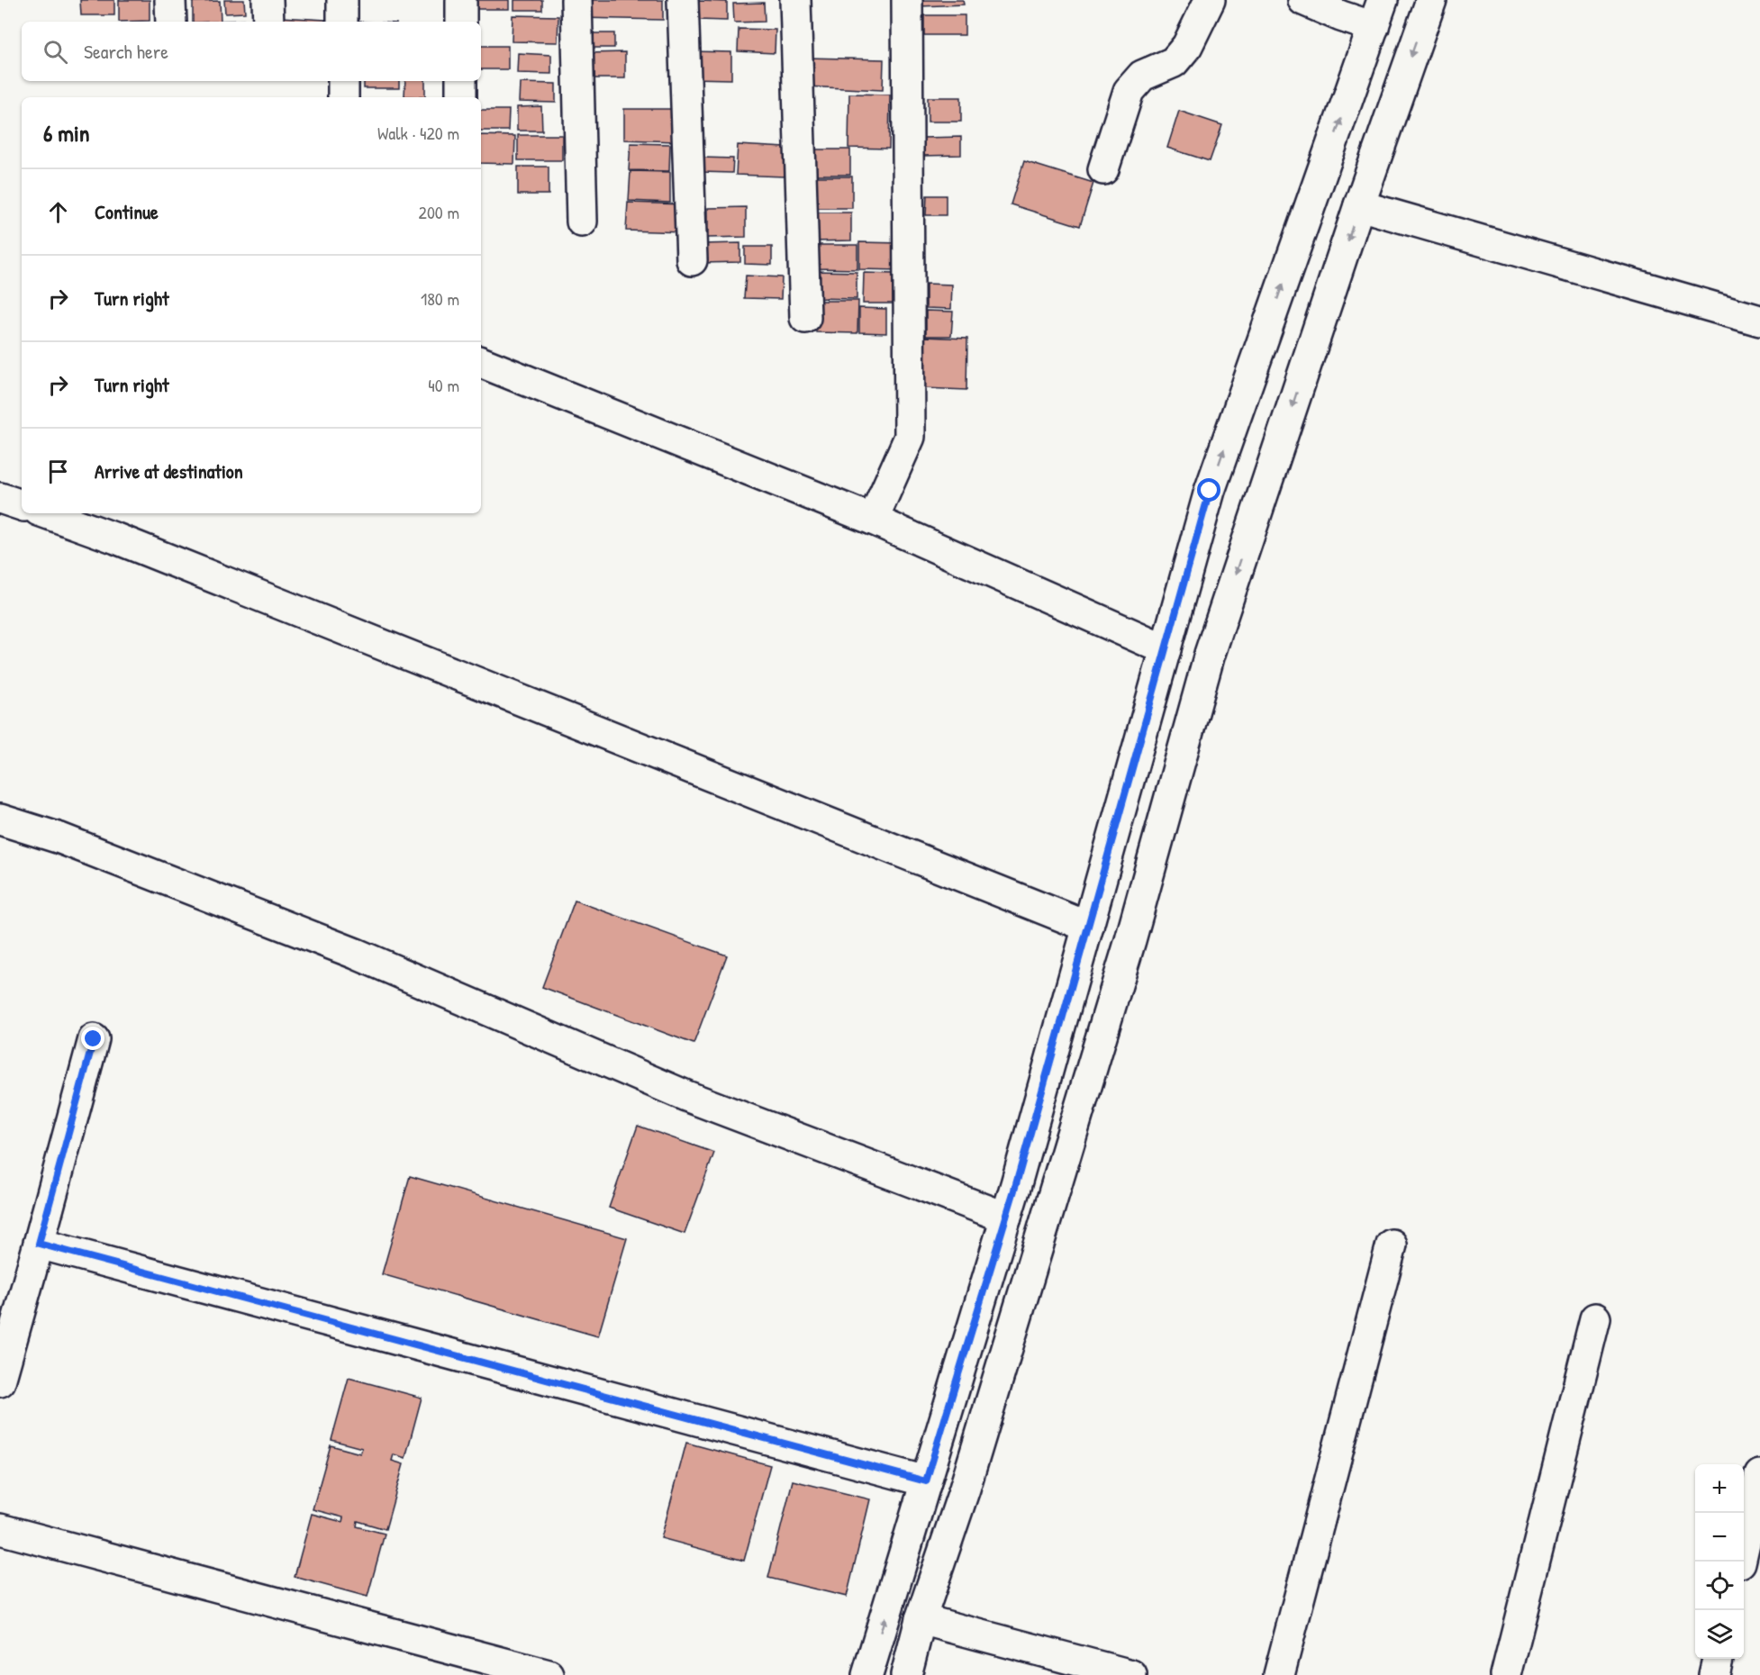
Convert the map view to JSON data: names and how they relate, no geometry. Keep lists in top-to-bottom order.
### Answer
{
  "page": {
    "search": "Search here",
    "heading": ["6 min", "Walk · 420 m"],
    "list": [
      ["Continue", "200 m"],
      ["Turn right", "180 m"],
      ["Turn right", "40 m"],
      "Arrive at destination"
    ],
    "map_buttons": ["+", "−"]
  }
}
